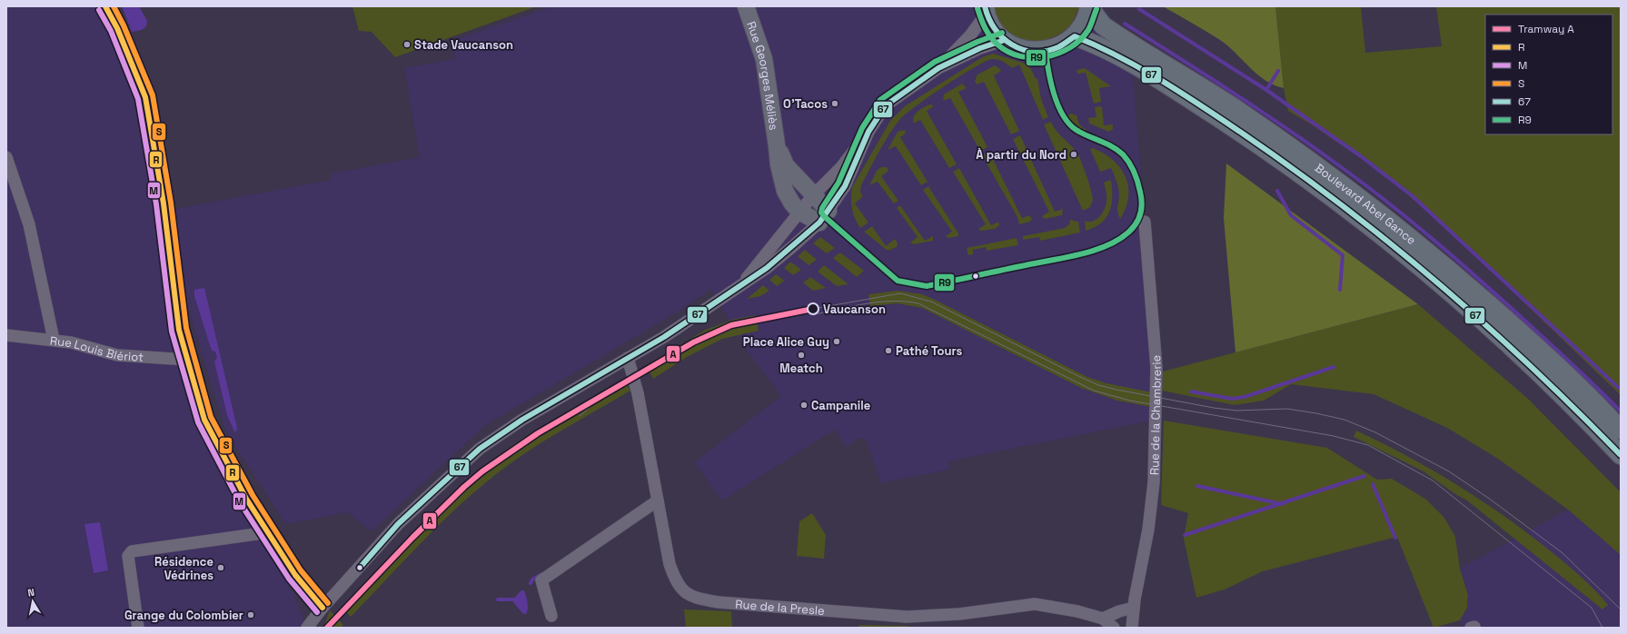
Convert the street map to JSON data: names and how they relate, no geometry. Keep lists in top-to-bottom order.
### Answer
{
  "streets": {
    "main road": ["Boulevard Abel Gance"],
    "street": [
      "Rue Georges Méliès",
      "Rue Louis Blériot",
      "Rue de la Chambrerie",
      "Rue de la Presle"
    ]
  },
  "places": [
    "Stade Vaucanson",
    "O'Tacos",
    "À partir du Nord",
    "Vaucanson",
    "Place Alice Guy",
    "Pathé Tours",
    "Meatch",
    "Campanile",
    "Résidence Védrines",
    "Grange du Colombier"
  ],
  "lines": [
    "transit line R",
    "transit line S",
    "transit line 67",
    "transit line R9",
    "transit line M",
    "tram line A"
  ],
  "legend": [
    "Tramway A",
    "R",
    "M",
    "S",
    "67",
    "R9"
  ],
  "north": "top"
}
